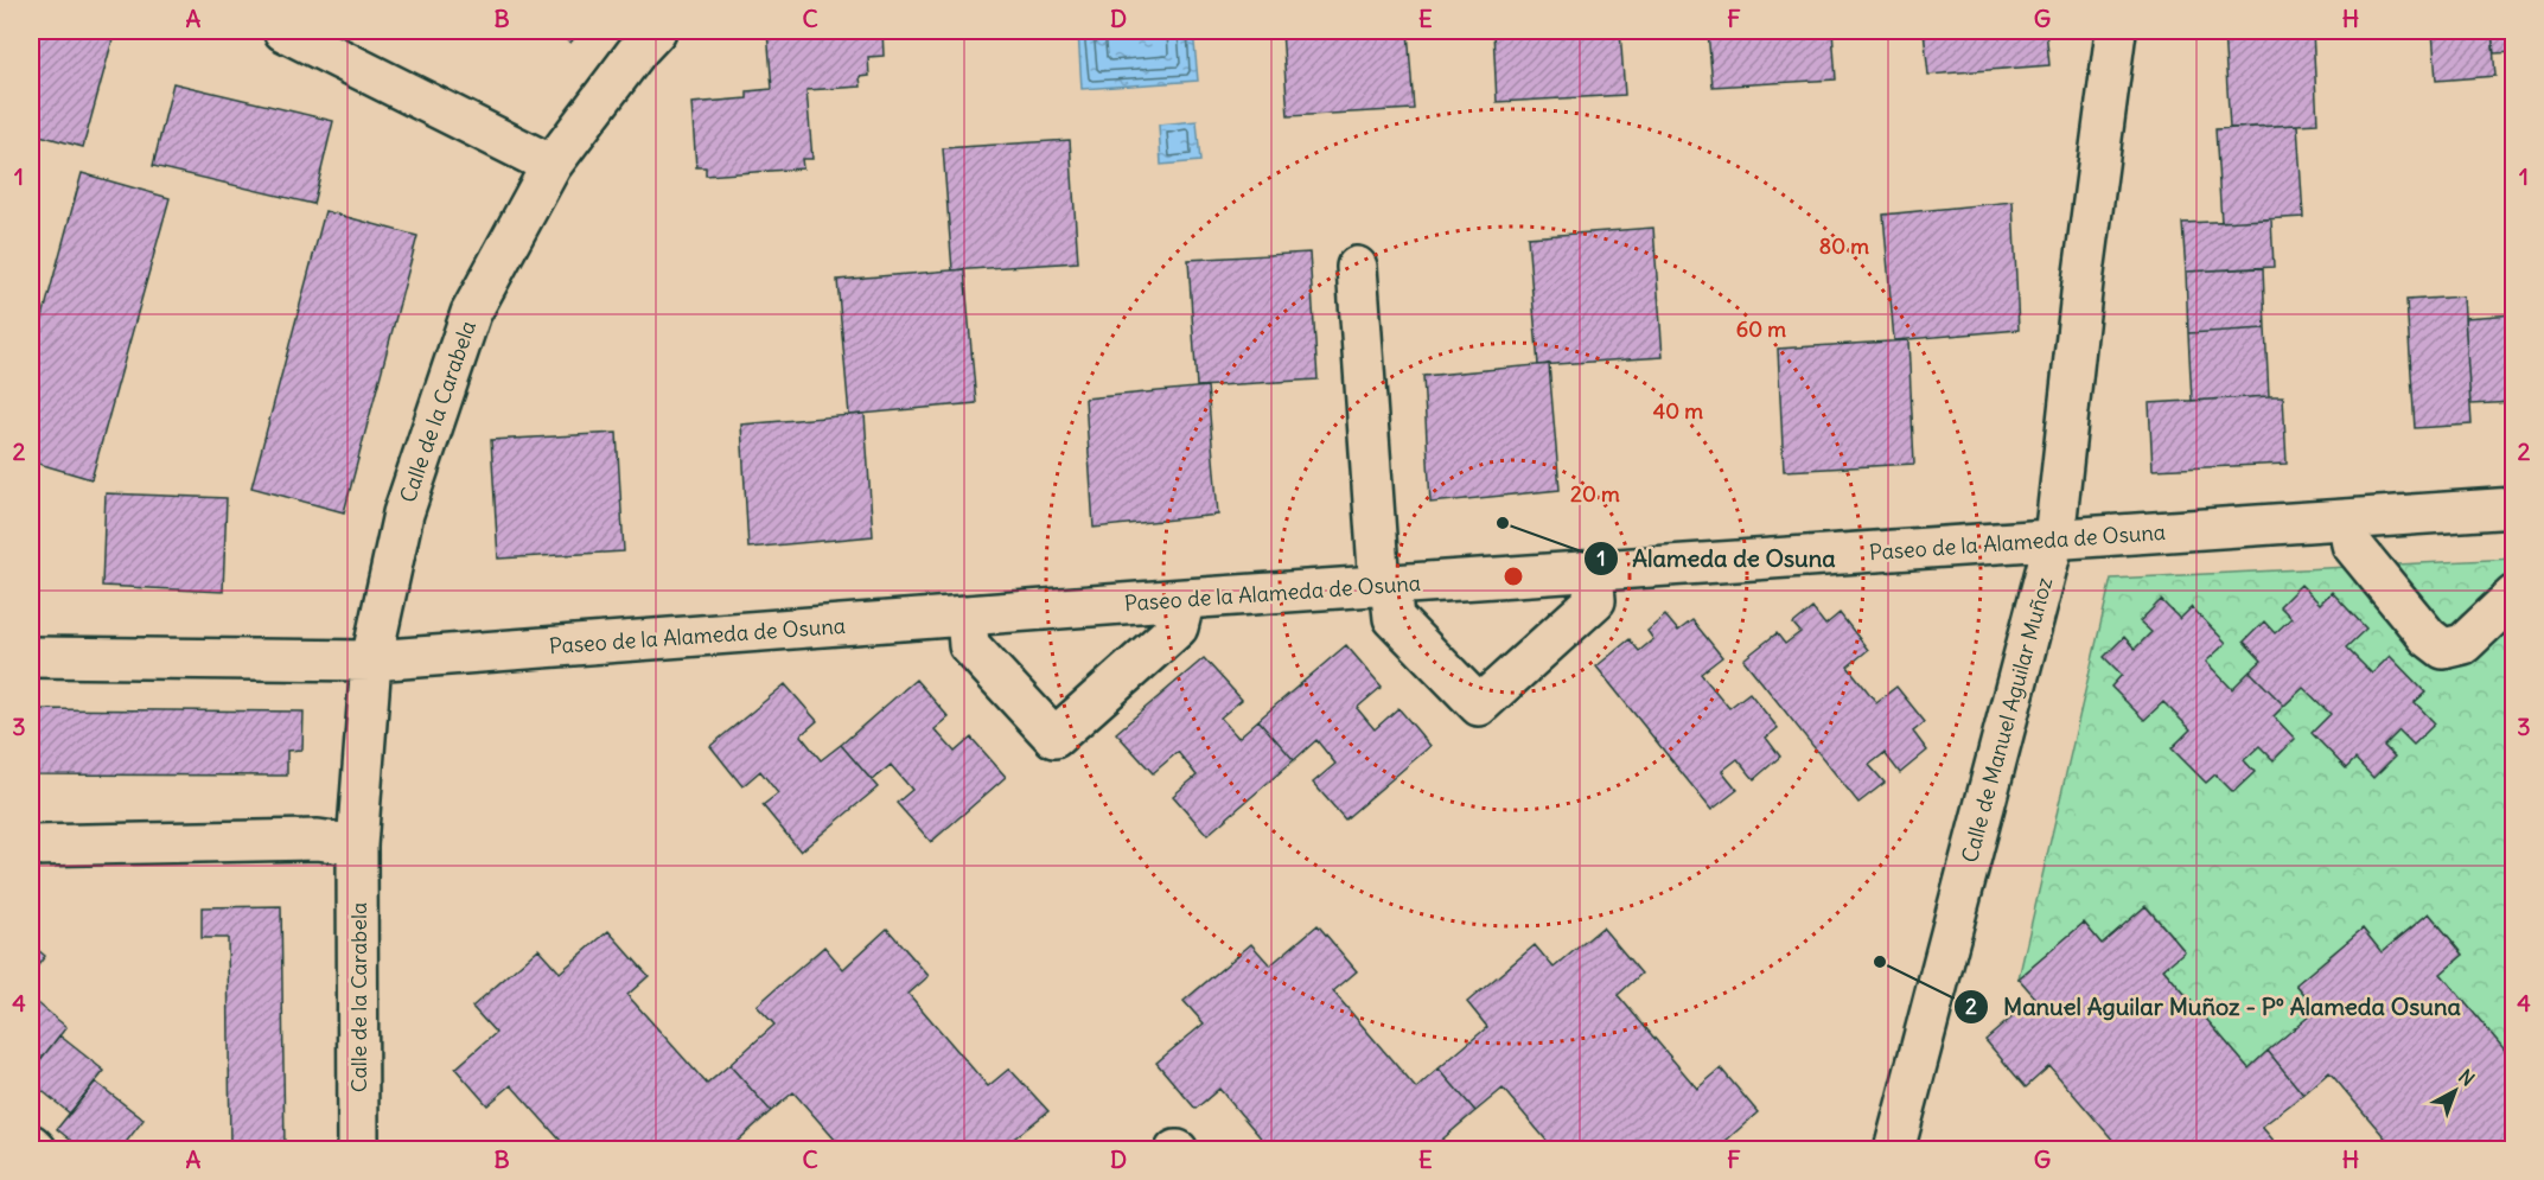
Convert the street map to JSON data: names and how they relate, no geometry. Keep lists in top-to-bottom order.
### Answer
{
  "streets": {
    "street": ["Calle de la Carabela", "Paseo de la Alameda de Osuna", "Calle de Manuel Aguilar Muñoz"]
  },
  "crossings": [
    ["Calle de la Carabela", "Paseo de la Alameda de Osuna"],
    ["Paseo de la Alameda de Osuna", "Calle de Manuel Aguilar Muñoz"]
  ],
  "places": ["Alameda de Osuna", "Manuel Aguilar Muñoz - Pº Alameda Osuna"],
  "north": "top right",
  "grid": {
    "columns": [
      "A",
      "B",
      "C",
      "D",
      "E",
      "F",
      "G",
      "H"
    ],
    "rows": [
      "1",
      "2",
      "3",
      "4"
    ]
  },
  "rings": [
    "80 m",
    "60 m",
    "40 m",
    "20 m"
  ]
}
